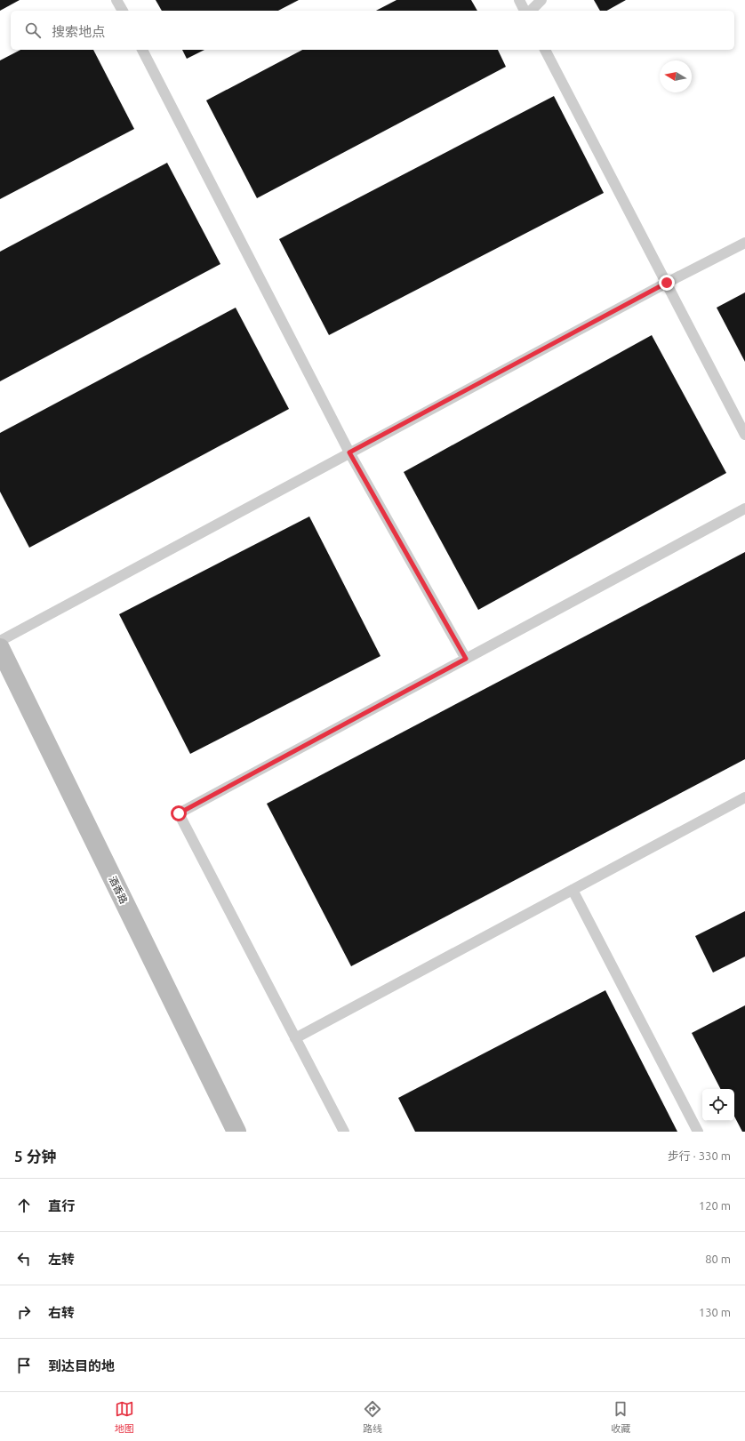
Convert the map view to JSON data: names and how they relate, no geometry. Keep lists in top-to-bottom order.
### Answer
{
  "streets": {
    "street": ["酒香路"]
  },
  "north": "left",
  "page": {
    "search": "搜索地点",
    "heading": ["5 分钟", "步行 · 330 m"],
    "list": [
      ["直行", "120 m"],
      ["左转", "80 m"],
      ["右转", "130 m"],
      "到达目的地"
    ],
    "nav": ["地图", "路线", "收藏"]
  }
}
